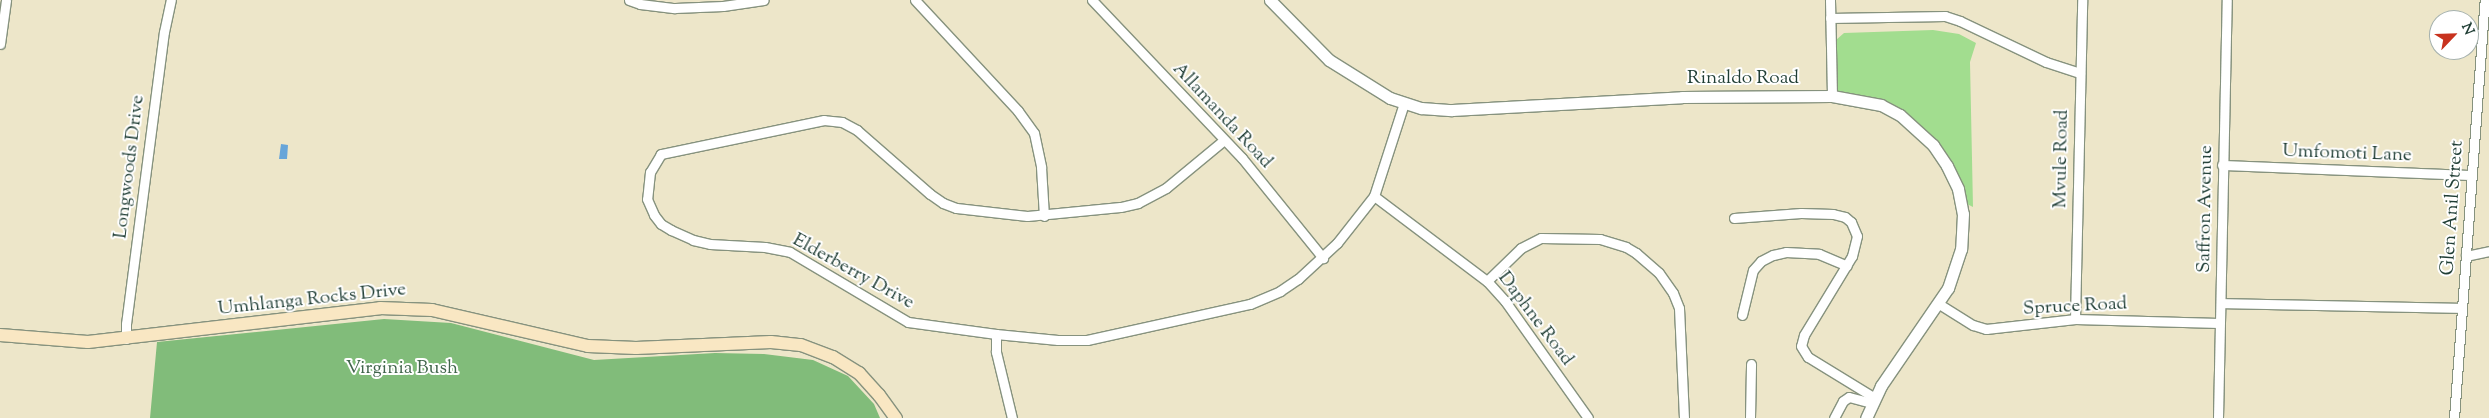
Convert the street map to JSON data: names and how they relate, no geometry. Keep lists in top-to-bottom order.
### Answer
{
  "streets": {
    "main road": ["Umhlanga Rocks Drive"],
    "street": [
      "Rinaldo Road",
      "Allamanda Road",
      "Umfomoti Lane",
      "Mvule Road",
      "Longwoods Drive",
      "Glen Anil Street",
      "Saffron Avenue",
      "Elderberry Drive",
      "Spruce Road",
      "Daphne Road"
    ]
  },
  "crossings": [
    ["Rinaldo Road", "Elderberry Drive"],
    ["Rinaldo Road", "Spruce Road"],
    ["Allamanda Road", "Elderberry Drive"],
    ["Umfomoti Lane", "Glen Anil Street"],
    ["Umfomoti Lane", "Saffron Avenue"],
    ["Mvule Road", "Spruce Road"],
    ["Longwoods Drive", "Umhlanga Rocks Drive"],
    ["Saffron Avenue", "Spruce Road"],
    ["Elderberry Drive", "Daphne Road"]
  ],
  "parks": ["Virginia Bush"],
  "north": "top right"
}
